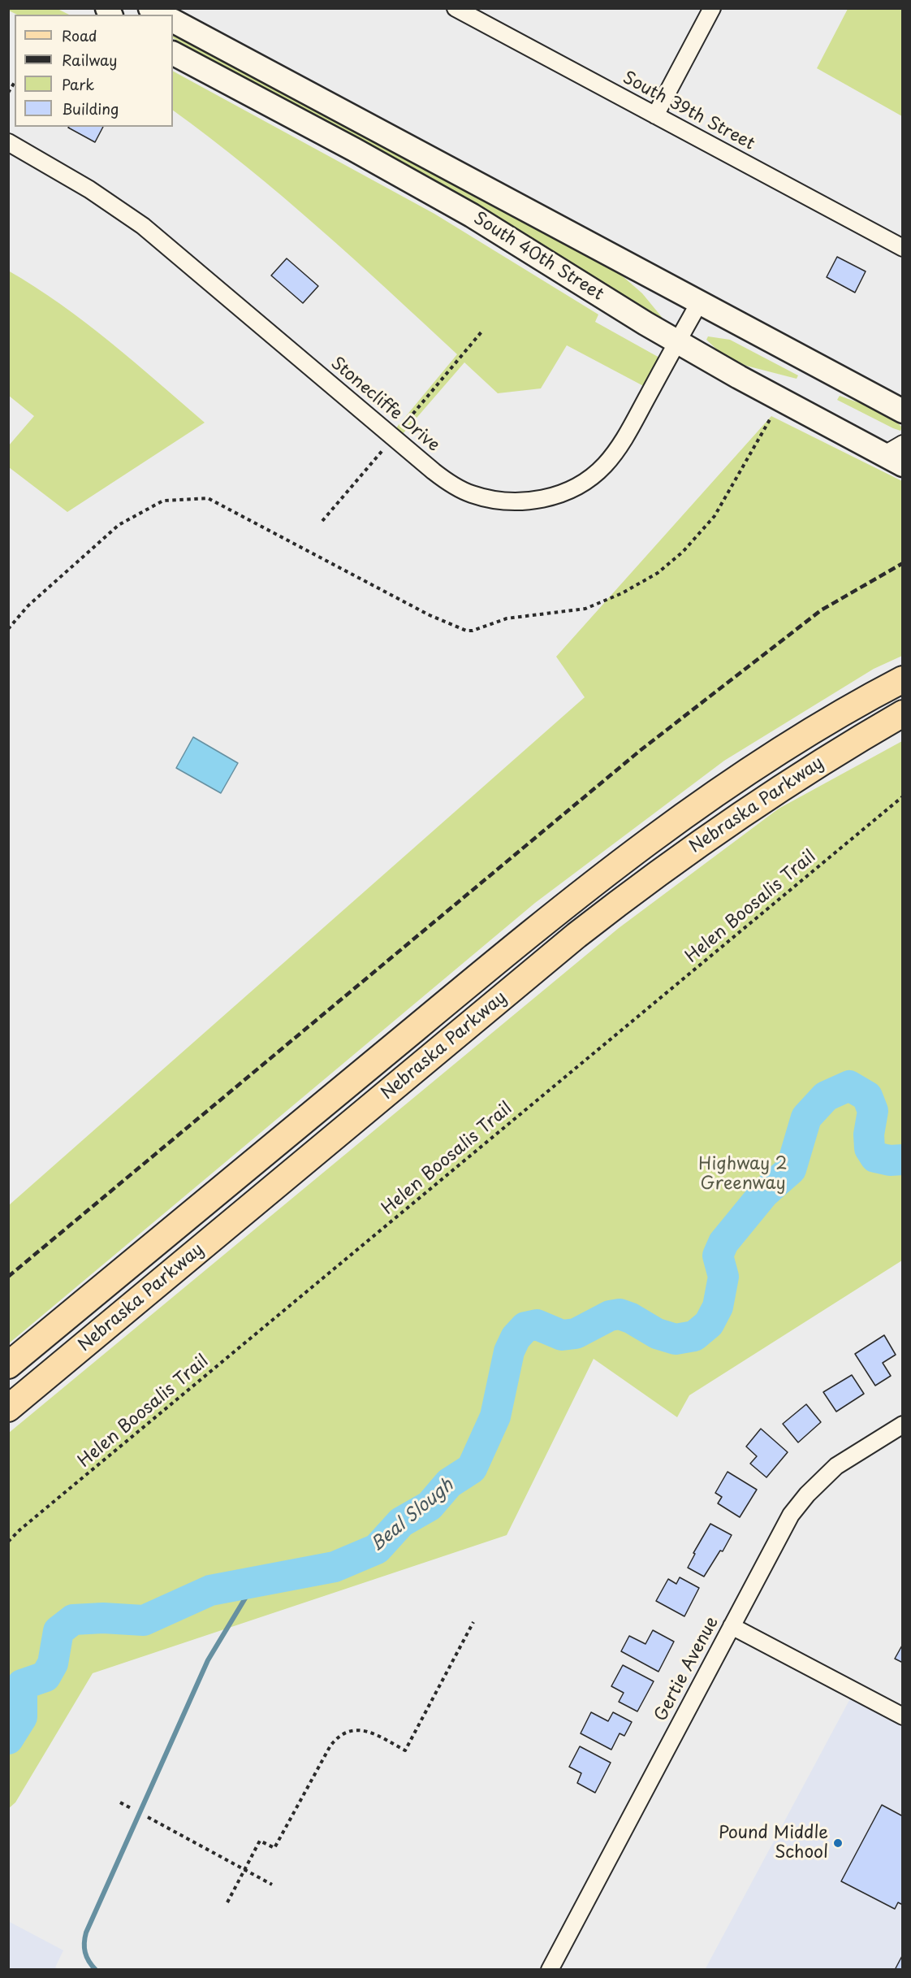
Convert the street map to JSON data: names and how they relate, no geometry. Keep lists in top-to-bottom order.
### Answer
{
  "streets": {
    "main road": ["South 40th Street", "Nebraska Parkway"],
    "street": ["South 39th Street", "Stonecliffe Drive", "Gertie Avenue"],
    "path": ["Helen Boosalis Trail"]
  },
  "crossings": [
    ["South 40th Street", "Stonecliffe Drive"]
  ],
  "water": ["Beal Slough"],
  "parks": ["Highway 2 Greenway"],
  "places": ["Pound Middle School"],
  "legend": [
    "Road",
    "Railway",
    "Park",
    "Building"
  ]
}
